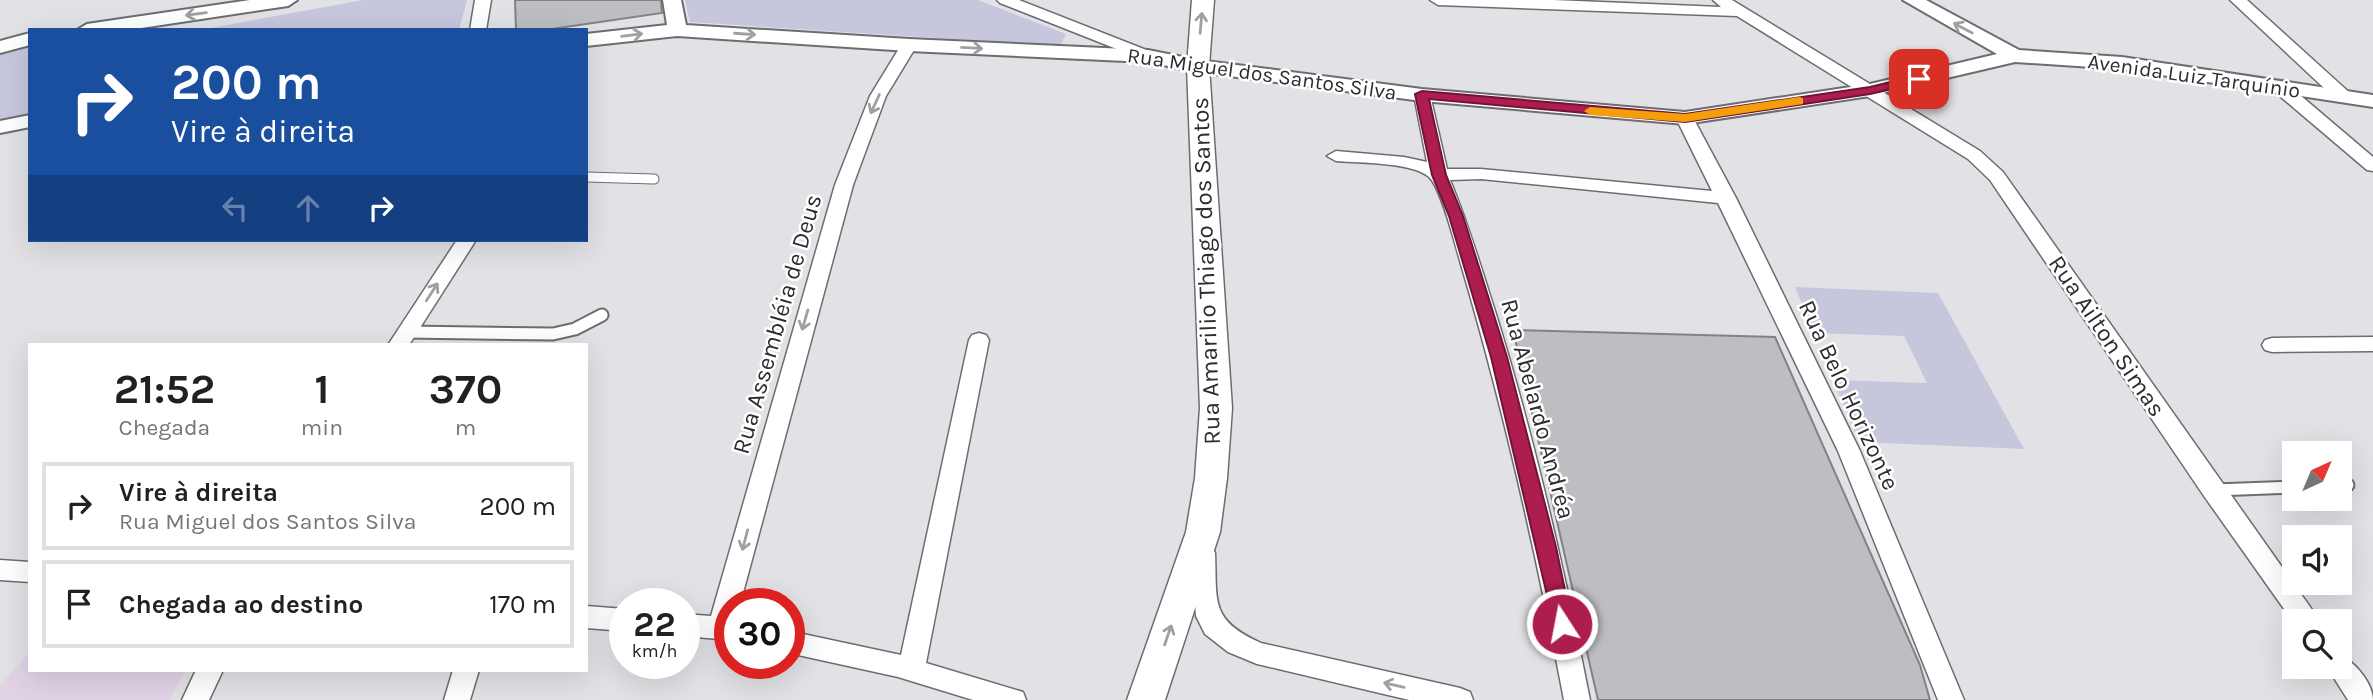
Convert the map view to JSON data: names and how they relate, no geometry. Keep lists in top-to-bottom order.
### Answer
{
  "streets": {
    "main road": ["Rua Amarilio Thiago dos Santos"],
    "street": [
      "Rua Miguel dos Santos Silva",
      "Avenida Luiz Tarquínio",
      "Rua Assembléia de Deus",
      "Rua Ailton Simas",
      "Rua Belo Horizonte",
      "Rua Abelardo Andréa"
    ]
  },
  "crossings": [
    ["Rua Miguel dos Santos Silva", "Avenida Luiz Tarquínio"],
    ["Rua Miguel dos Santos Silva", "Rua Amarilio Thiago dos Santos"],
    ["Rua Miguel dos Santos Silva", "Rua Assembléia de Deus"],
    ["Rua Miguel dos Santos Silva", "Rua Ailton Simas"],
    ["Rua Miguel dos Santos Silva", "Rua Belo Horizonte"],
    ["Rua Miguel dos Santos Silva", "Rua Abelardo Andréa"]
  ],
  "north": "top right",
  "page": {
    "turn": ["200 m", "Vire à direita"],
    "eta": [
      "21:52",
      "Chegada",
      "1",
      "min",
      "370",
      "m"
    ],
    "list": [
      {
        "name": "Vire à direita",
        "note": "Rua Miguel dos Santos Silva",
        "value": "200 m"
      },
      {
        "name": "Chegada ao destino",
        "value": "170 m"
      }
    ],
    "speed": "22 km/h",
    "limit": "30"
  }
}
